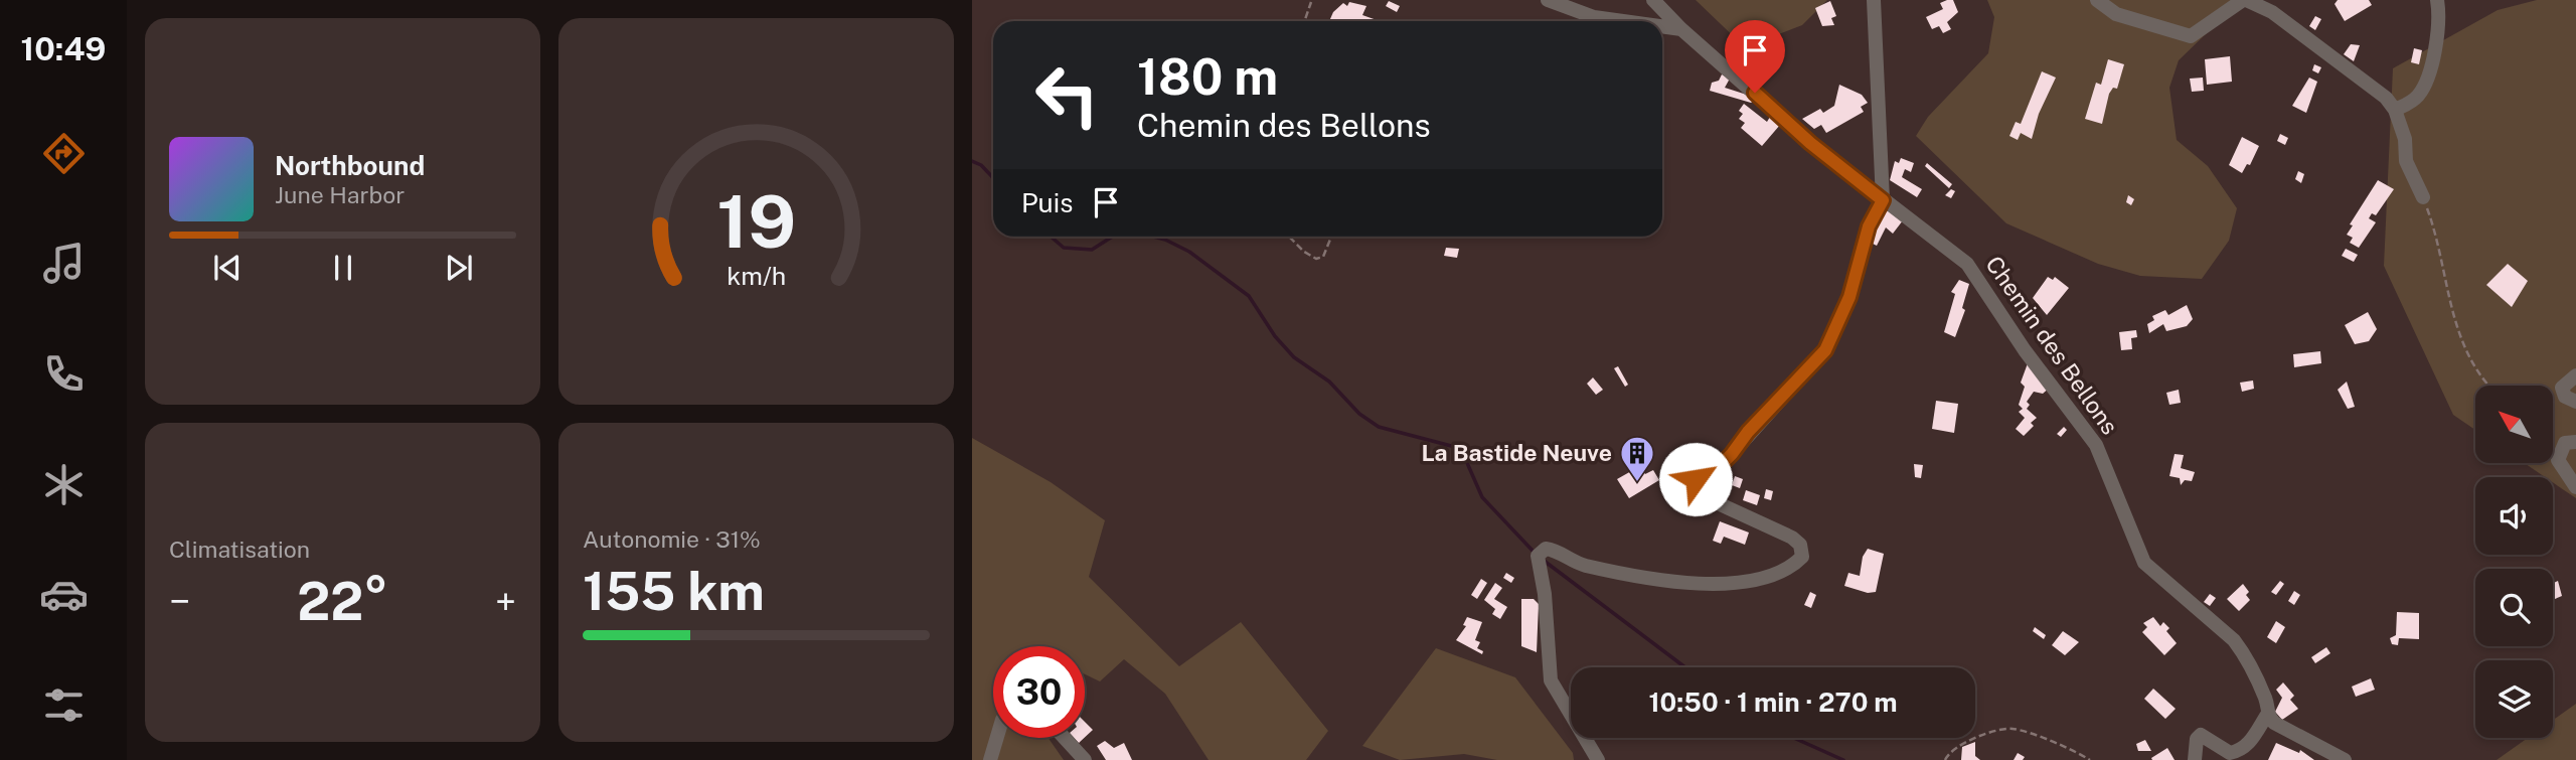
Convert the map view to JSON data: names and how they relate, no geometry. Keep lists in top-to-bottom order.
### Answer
{
  "streets": {
    "street": ["Chemin des Bellons"]
  },
  "places": {
    "building": ["La Bastide Neuve"]
  },
  "north": "top left",
  "page": {
    "tabs": "10:49",
    "turn": ["180 m", "Chemin des Bellons"],
    "song": ["Northbound", "June Harbor"],
    "then": "Puis",
    "tile": [
      "Climatisation",
      ["Autonomie · 31%", "155 km"]
    ],
    "heat": ["−", "22°", "+"],
    "limit": "30",
    "trip": "10:50 · 1 min · 270 m",
    "gauge": ["19", "km/h"]
  }
}
